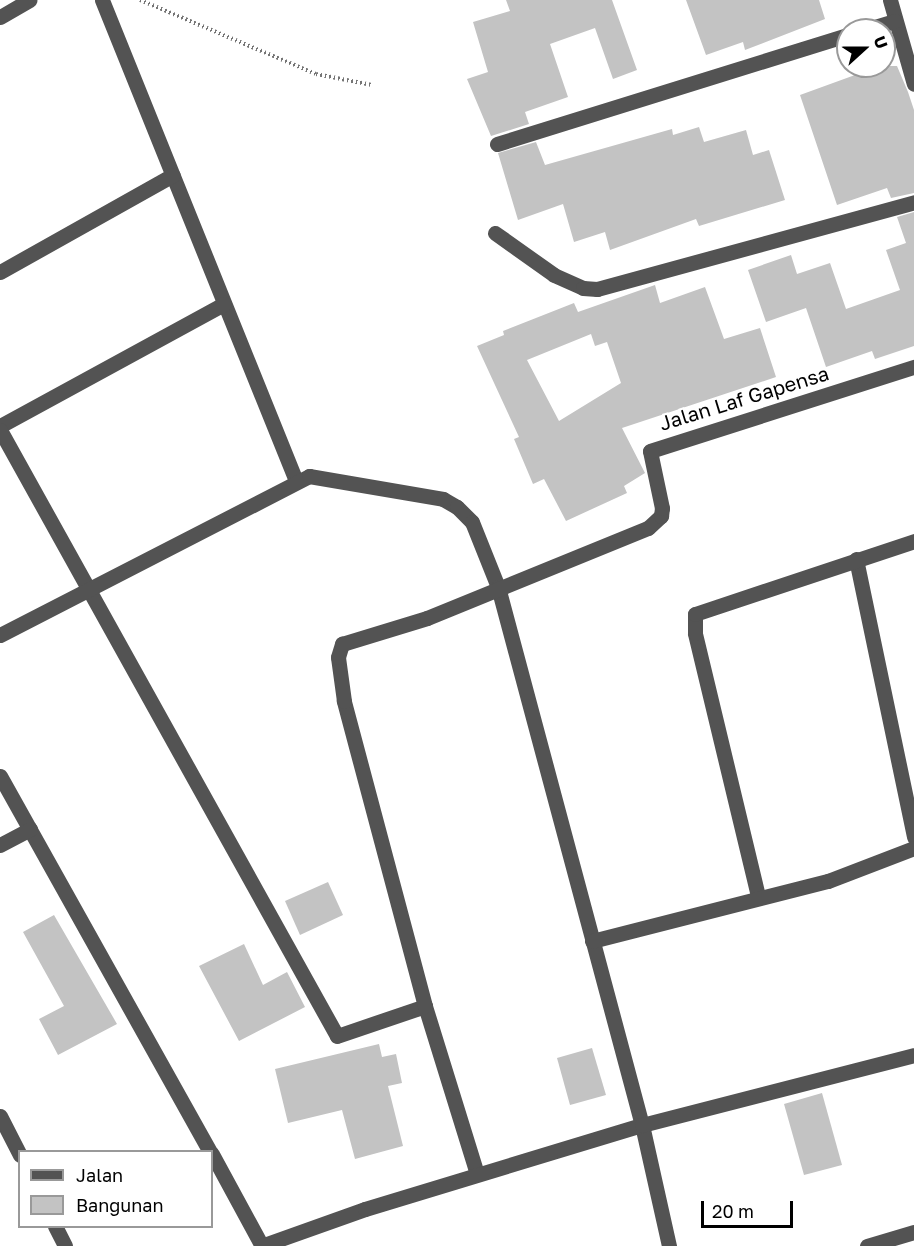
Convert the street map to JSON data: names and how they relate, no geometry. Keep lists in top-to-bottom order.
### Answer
{
  "streets": {
    "street": ["Jalan Laf Gapensa"]
  },
  "legend": ["Jalan", "Bangunan"],
  "scale_bar": "20 m",
  "north": "right"
}
